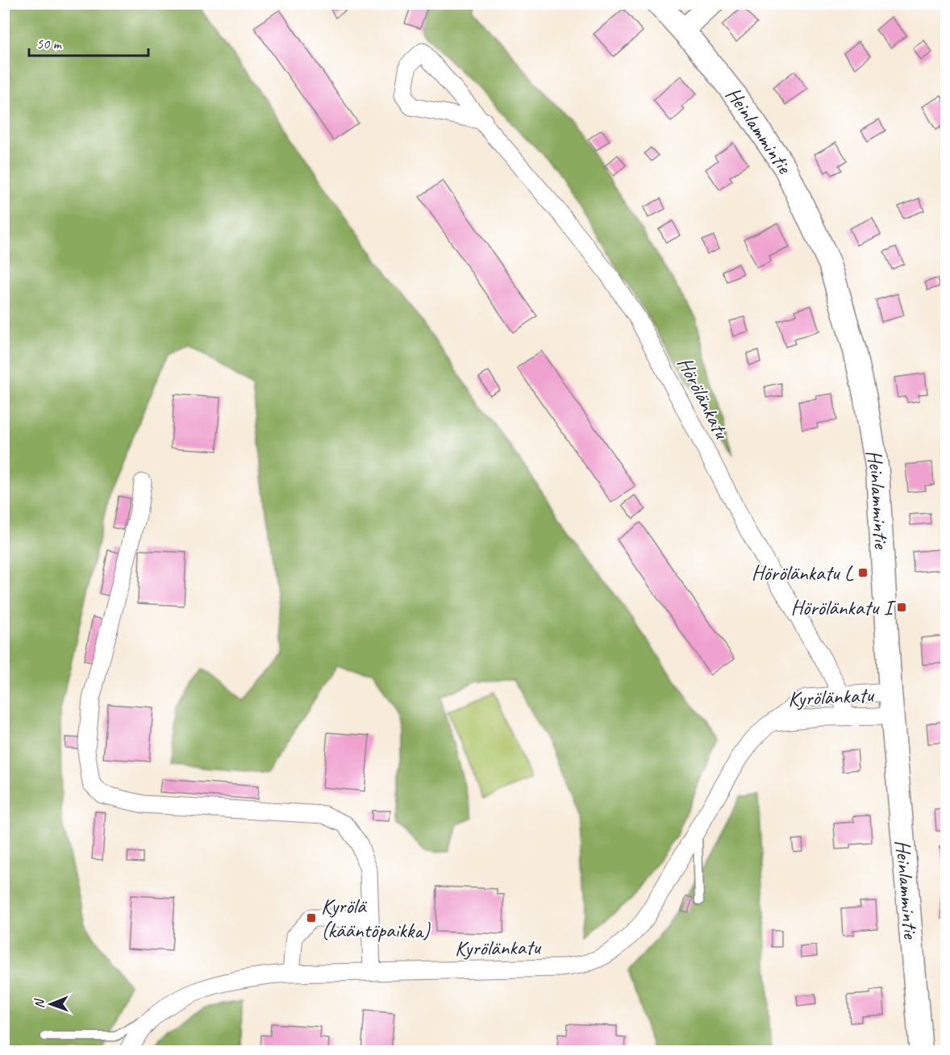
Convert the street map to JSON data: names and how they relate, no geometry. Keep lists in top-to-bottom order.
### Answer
{
  "streets": {
    "street": ["Heinlammintie", "Hörölänkatu", "Kyrölänkatu"]
  },
  "crossings": [
    ["Heinlammintie", "Kyrölänkatu"],
    ["Hörölänkatu", "Kyrölänkatu"]
  ],
  "places": {
    "transit": ["Hörölänkatu L", "Hörölänkatu I", "Kyrölä (kääntöpaikka)"]
  },
  "scale_bar": "50 m",
  "north": "left"
}
